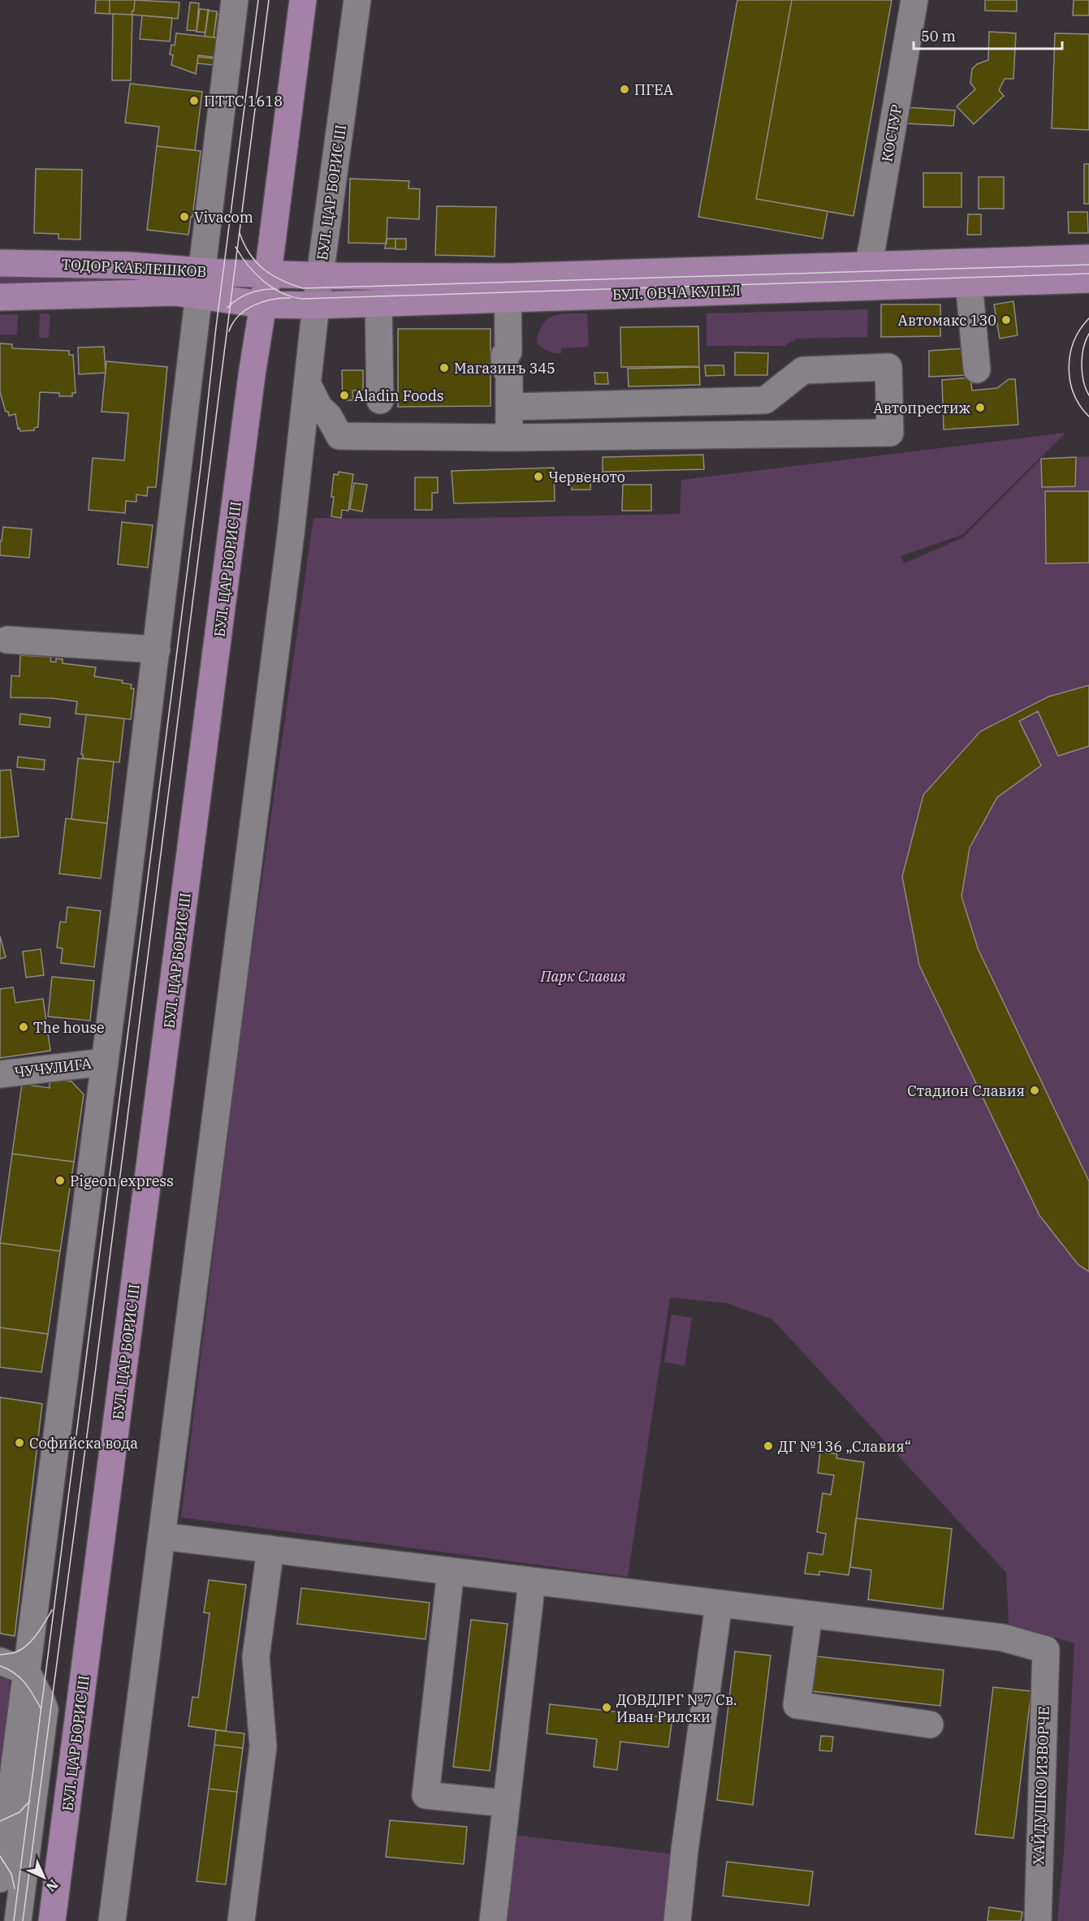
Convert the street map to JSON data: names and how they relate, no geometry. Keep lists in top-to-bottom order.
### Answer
{
  "streets": {
    "main road": ["БУЛ. ЦАР БОРИС III", "ТОДОР КАБЛЕШКОВ", "БУЛ. ОВЧА КУПЕЛ"],
    "street": ["КОСТУР", "ЧУЧУЛИГА", "ХАЙДУШКО ИЗВОРЧЕ"]
  },
  "crossings": [
    ["КОСТУР", "БУЛ. ОВЧА КУПЕЛ"],
    ["БУЛ. ЦАР БОРИС III", "ТОДОР КАБЛЕШКОВ"],
    ["БУЛ. ЦАР БОРИС III", "БУЛ. ОВЧА КУПЕЛ"],
    ["ТОДОР КАБЛЕШКОВ", "БУЛ. ОВЧА КУПЕЛ"]
  ],
  "parks": ["Парк Славия"],
  "places": [
    "ПГЕА",
    "ПТТС 1618",
    "Vivacom",
    "Автомакс 130",
    "Магазинъ 345",
    "Aladin Foods",
    "Автопрестиж",
    "Червеното",
    "The house",
    "Стадион Славия",
    "Pigeon express",
    "Софийска вода",
    "ДГ №136 „Славия“",
    "ДОВДЛРГ №7 Св. Иван Рилски"
  ],
  "scale_bar": "50 m",
  "north": "bottom right"
}
